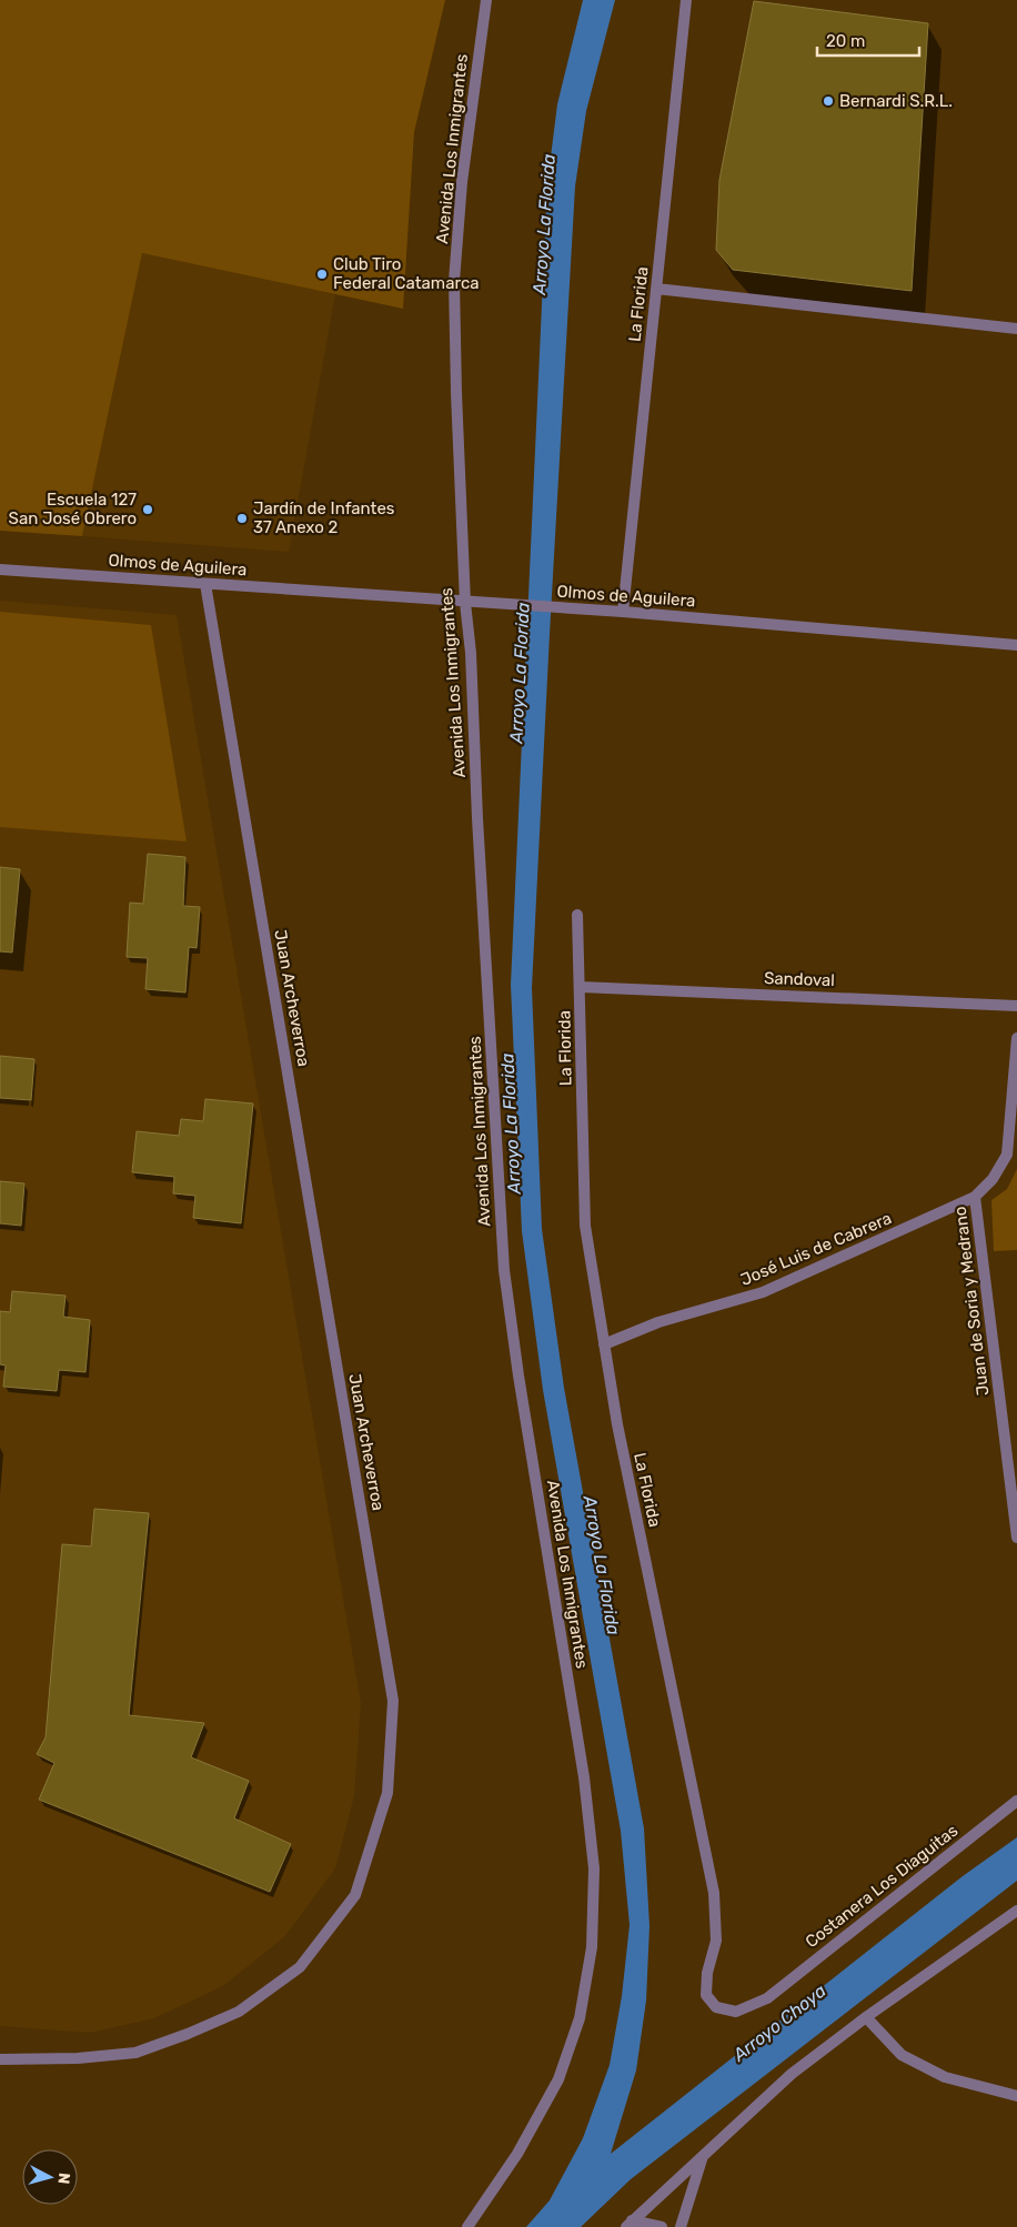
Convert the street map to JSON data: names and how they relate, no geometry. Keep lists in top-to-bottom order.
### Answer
{
  "streets": {
    "street": [
      "Avenida Los Inmigrantes",
      "La Florida",
      "Olmos de Aguilera",
      "Sandoval",
      "Juan Archeverroa",
      "José Luis de Cabrera",
      "Juan de Soria y Medrano",
      "Costanera Los Diaguitas"
    ]
  },
  "crossings": [
    ["Avenida Los Inmigrantes", "Olmos de Aguilera"],
    ["La Florida", "Olmos de Aguilera"],
    ["La Florida", "Sandoval"],
    ["La Florida", "José Luis de Cabrera"],
    ["La Florida", "Costanera Los Diaguitas"],
    ["Olmos de Aguilera", "Juan Archeverroa"],
    ["José Luis de Cabrera", "Juan de Soria y Medrano"]
  ],
  "water": ["Arroyo La Florida", "Arroyo Choya"],
  "places": [
    "Bernardi S.R.L.",
    "Club Tiro Federal Catamarca",
    "Escuela 127 San José Obrero",
    "Jardín de Infantes 37 Anexo 2"
  ],
  "scale_bar": "20 m",
  "north": "right"
}
